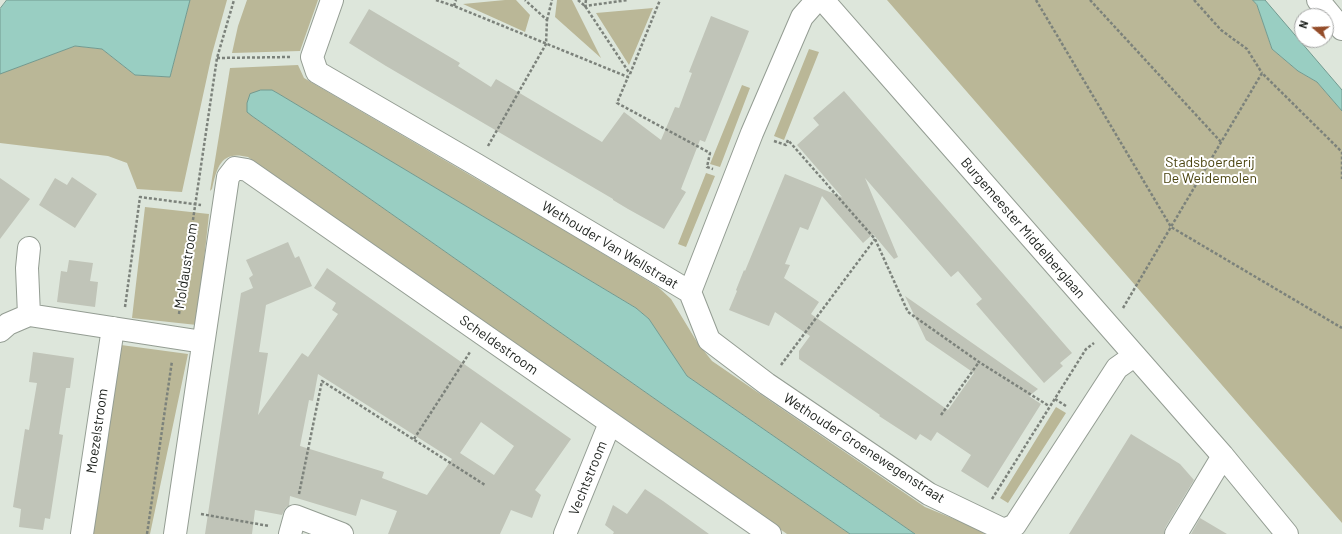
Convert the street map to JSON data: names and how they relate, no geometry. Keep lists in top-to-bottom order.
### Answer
{
  "streets": {
    "street": [
      "Burgemeester Middelberglaan",
      "Wethouder Van Wellstraat",
      "Moldaustroom",
      "Scheldestroom",
      "Moezelstroom",
      "Wethouder Groenewegenstraat",
      "Vechtstroom"
    ]
  },
  "crossings": [
    ["Wethouder Van Wellstraat", "Wethouder Groenewegenstraat"],
    ["Moldaustroom", "Scheldestroom"],
    ["Scheldestroom", "Vechtstroom"]
  ],
  "parks": ["Stadsboerderij De Weidemolen"],
  "north": "left"
}
